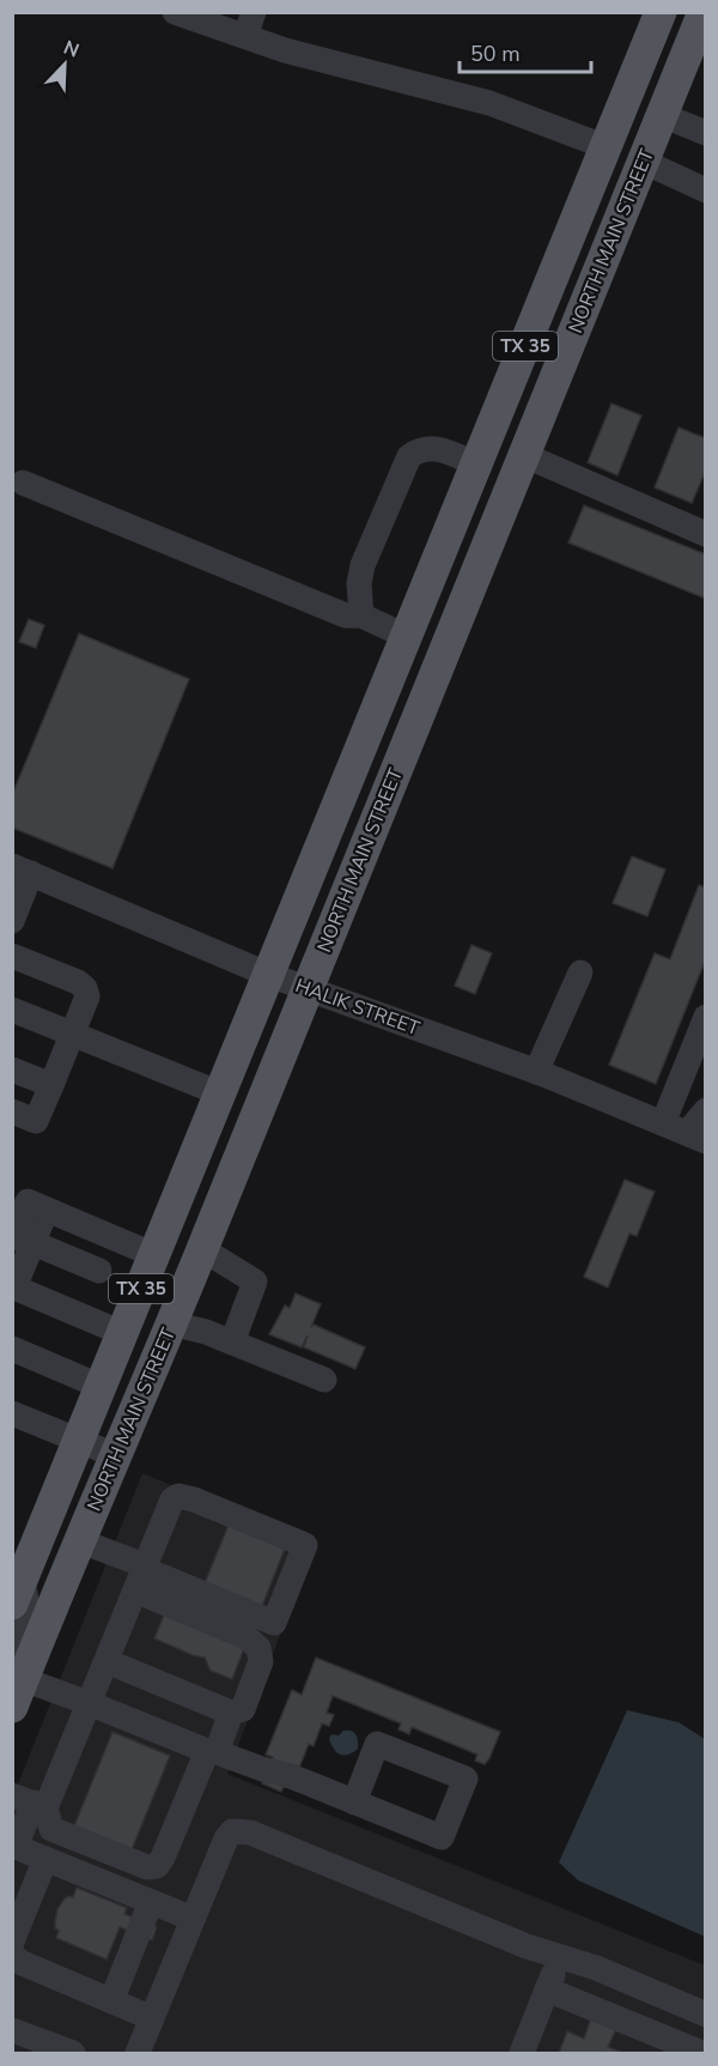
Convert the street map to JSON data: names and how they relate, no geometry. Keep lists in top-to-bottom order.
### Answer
{
  "streets": {
    "main road": ["NORTH MAIN STREET", "TX 35"],
    "street": ["HALIK STREET"]
  },
  "crossings": [
    ["NORTH MAIN STREET", "HALIK STREET"]
  ],
  "scale_bar": "50 m",
  "north": "top right"
}
